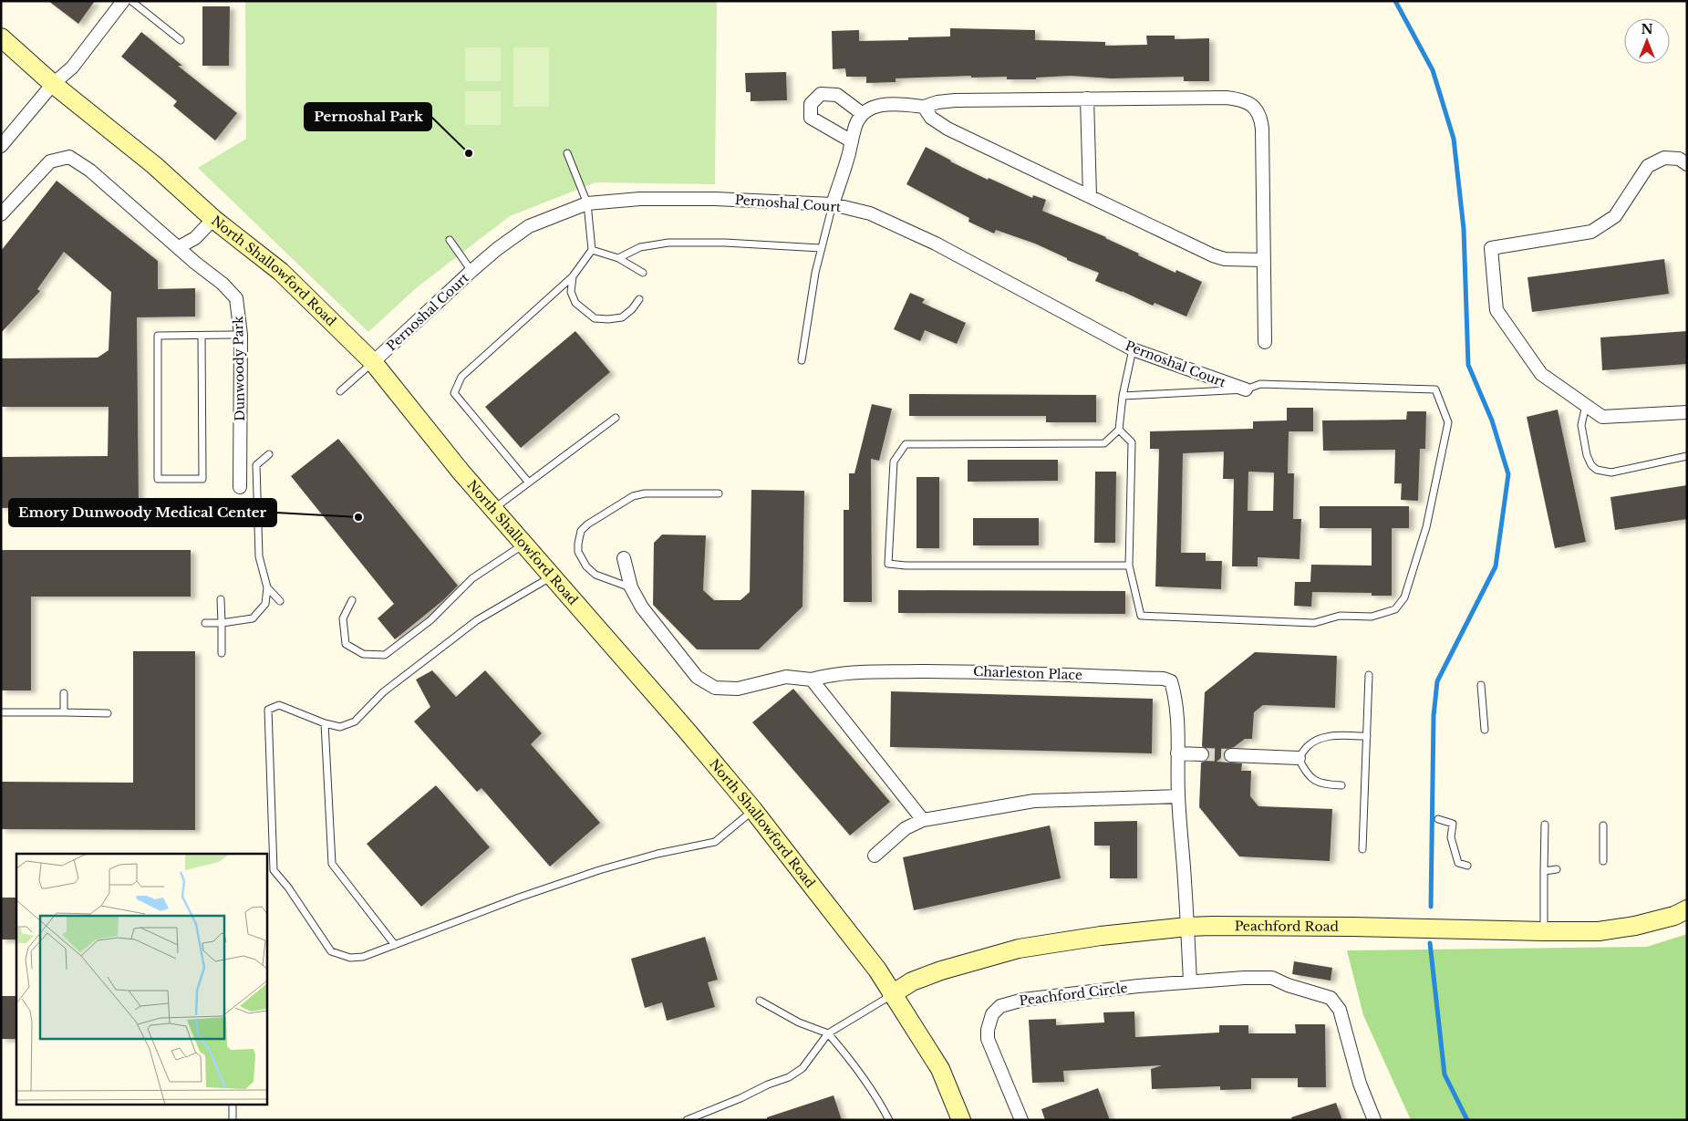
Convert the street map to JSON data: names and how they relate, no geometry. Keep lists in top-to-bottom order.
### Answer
{
  "streets": {
    "street": [
      "Pernoshal Court",
      "North Shallowford Road",
      "Dunwoody Park",
      "Charleston Place",
      "Peachford Road",
      "Peachford Circle"
    ]
  },
  "crossings": [
    ["Pernoshal Court", "North Shallowford Road"],
    ["North Shallowford Road", "Peachford Road"],
    ["Charleston Place", "Peachford Road"]
  ],
  "places": ["Pernoshal Park", "Emory Dunwoody Medical Center"],
  "north": "top"
}
